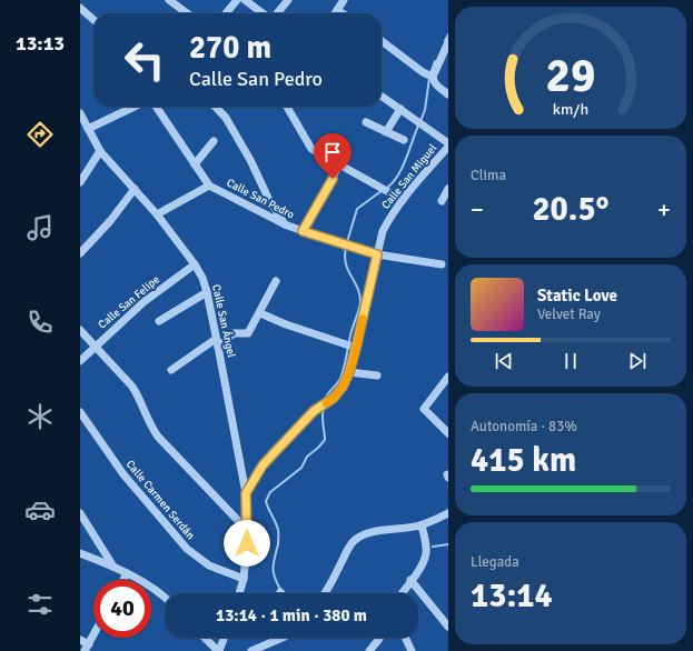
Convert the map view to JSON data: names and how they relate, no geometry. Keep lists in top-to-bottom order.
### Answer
{
  "streets": {
    "street": [
      "Calle San Miguel",
      "Calle San Pedro",
      "Calle San Felipe",
      "Calle San Ángel",
      "Calle Carmen Serdán"
    ]
  },
  "crossings": [
    ["Calle San Miguel", "Calle San Pedro"],
    ["Calle San Miguel", "Calle San Ángel"],
    ["Calle San Felipe", "Calle San Ángel"]
  ],
  "page": {
    "tabs": "13:13",
    "turn": ["270 m", "Calle San Pedro"],
    "tile": [
      "Clima",
      ["Autonomía · 83%", "415 km"],
      ["Llegada", "13:14"]
    ],
    "heat": ["−", "20.5°", "+"],
    "song": ["Static Love", "Velvet Ray"],
    "limit": "40",
    "trip": "13:14 · 1 min · 380 m",
    "gauge": ["29", "km/h"]
  }
}
